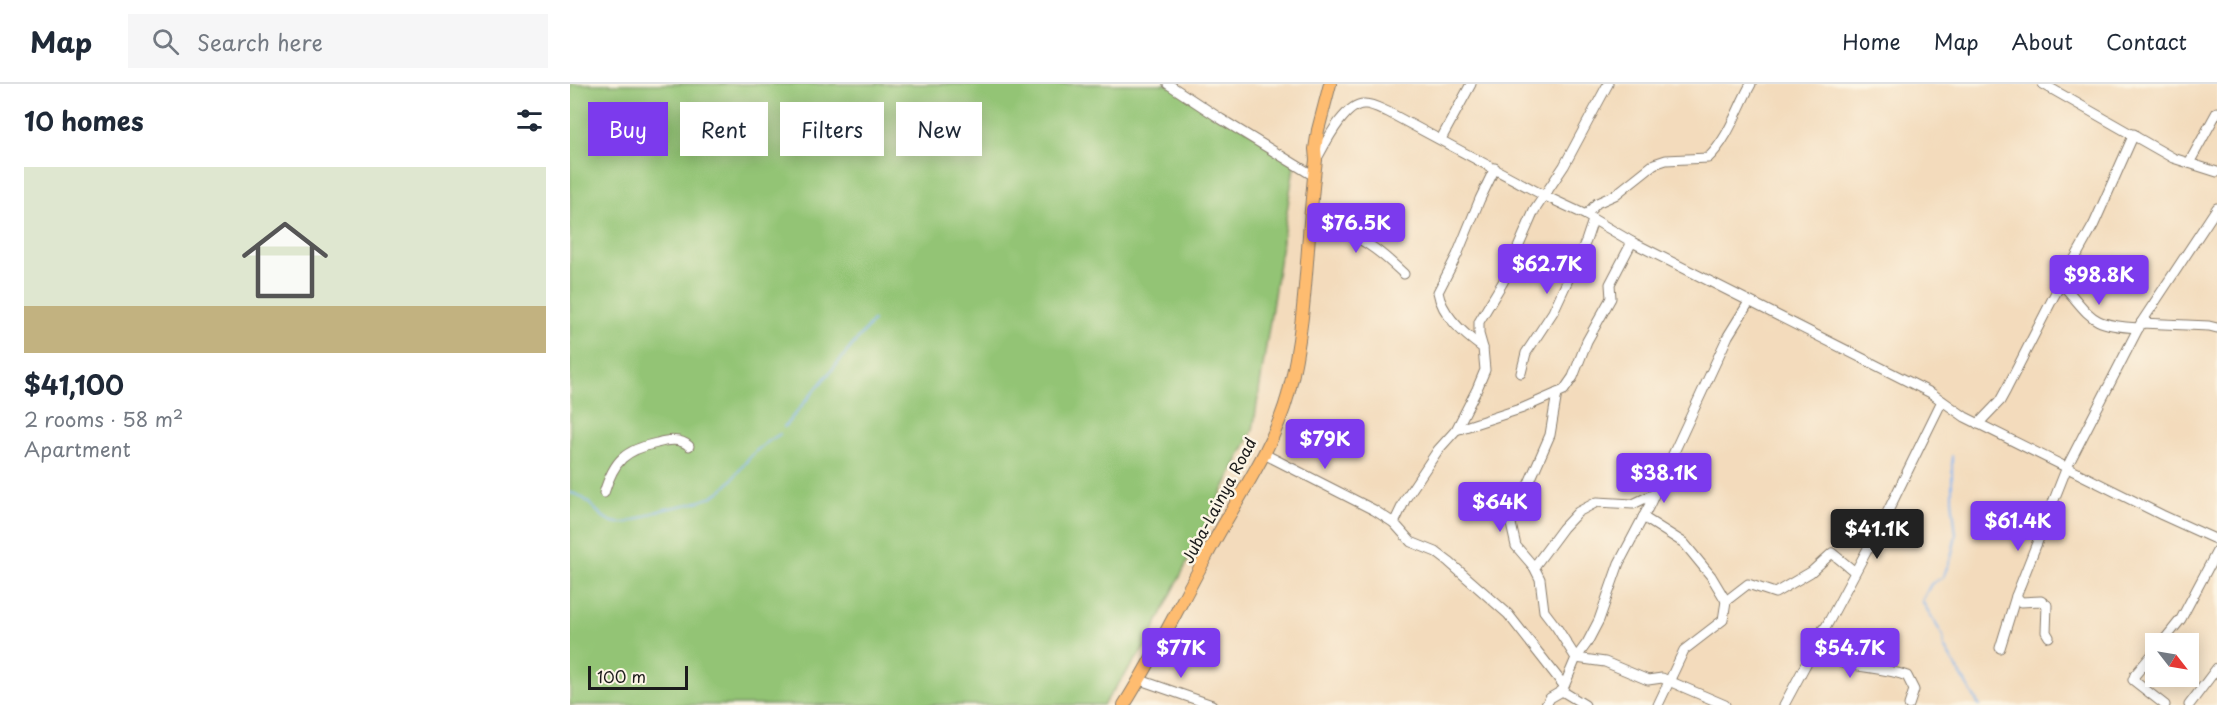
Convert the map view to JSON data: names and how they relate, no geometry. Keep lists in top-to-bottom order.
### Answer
{
  "streets": {
    "main road": ["Juba-Lainya Road"]
  },
  "scale_bar": "100 m",
  "north": "bottom right",
  "page": {
    "header": "Map",
    "search": "Search here",
    "nav": [
      "Home",
      "Map",
      "About",
      "Contact"
    ],
    "heading": "10 homes",
    "chip": [
      "Buy",
      "Rent",
      "Filters",
      "New"
    ],
    "list": [
      {
        "name": "$41,100",
        "note": "2 rooms · 58 m² · Apartment"
      }
    ],
    "price": [
      "$76.5K",
      "$62.7K",
      "$98.8K",
      "$79K",
      "$38.1K",
      "$64K",
      "$61.4K",
      "$41.1K",
      "$77K",
      "$54.7K"
    ],
    "scale": "100 m"
  }
}
